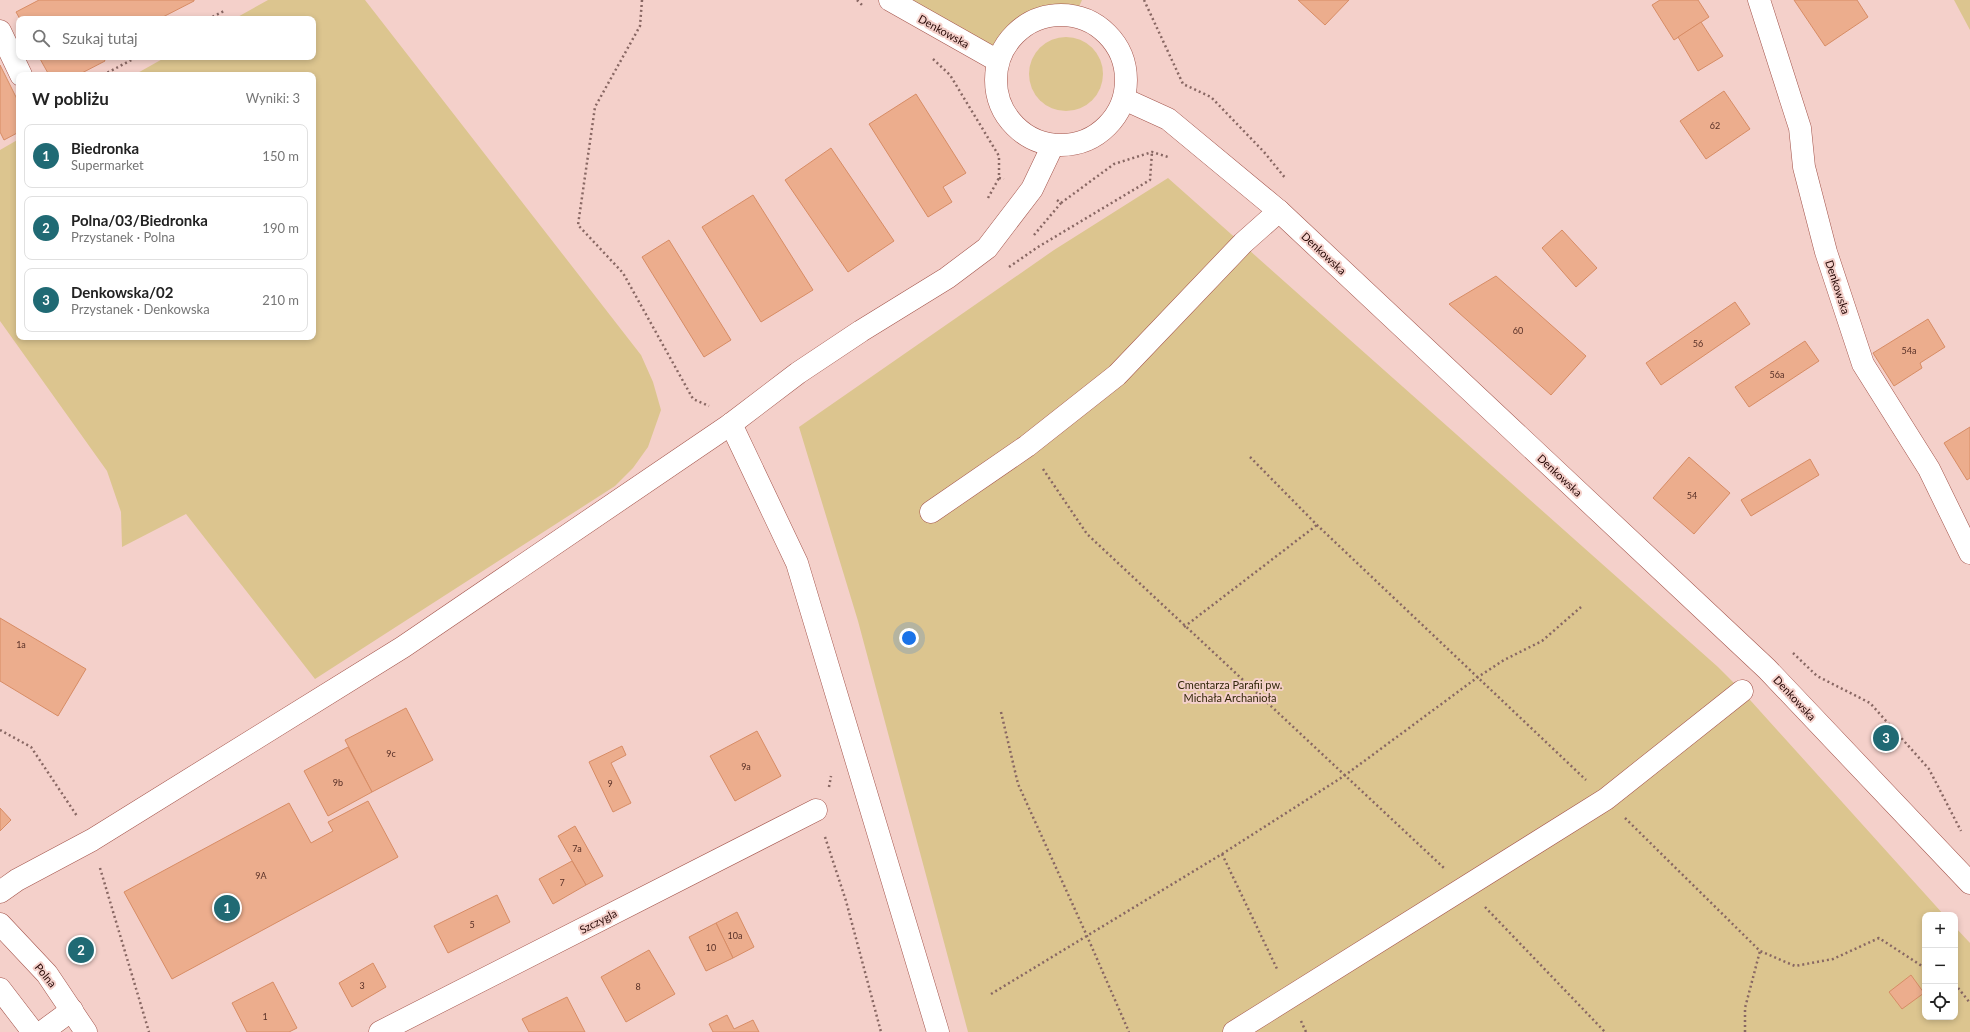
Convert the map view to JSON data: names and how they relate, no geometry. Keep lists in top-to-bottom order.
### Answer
{
  "streets": {
    "street": ["Denkowska", "Szczygla", "Polna"]
  },
  "parks": ["Cmentarza Parafii pw. Michała Archanioła"],
  "house_numbers": [
    "62",
    "60",
    "56",
    "54a",
    "56a",
    "54",
    "1a",
    "9c",
    "9a",
    "9b",
    "9",
    "7a",
    "9A",
    "7",
    "5",
    "10a",
    "10",
    "3",
    "8",
    "1"
  ],
  "page": {
    "search": "Szukaj tutaj",
    "heading": ["W pobliżu", "Wyniki: 3"],
    "list": [
      {
        "mark": "1",
        "name": "Biedronka",
        "note": "Supermarket",
        "value": "150 m"
      },
      {
        "mark": "2",
        "name": "Polna/03/Biedronka",
        "note": "Przystanek · Polna",
        "value": "190 m"
      },
      {
        "mark": "3",
        "name": "Denkowska/02",
        "note": "Przystanek · Denkowska",
        "value": "210 m"
      }
    ],
    "pins": ["3", "1", "2"],
    "map_buttons": ["+", "−"]
  }
}
